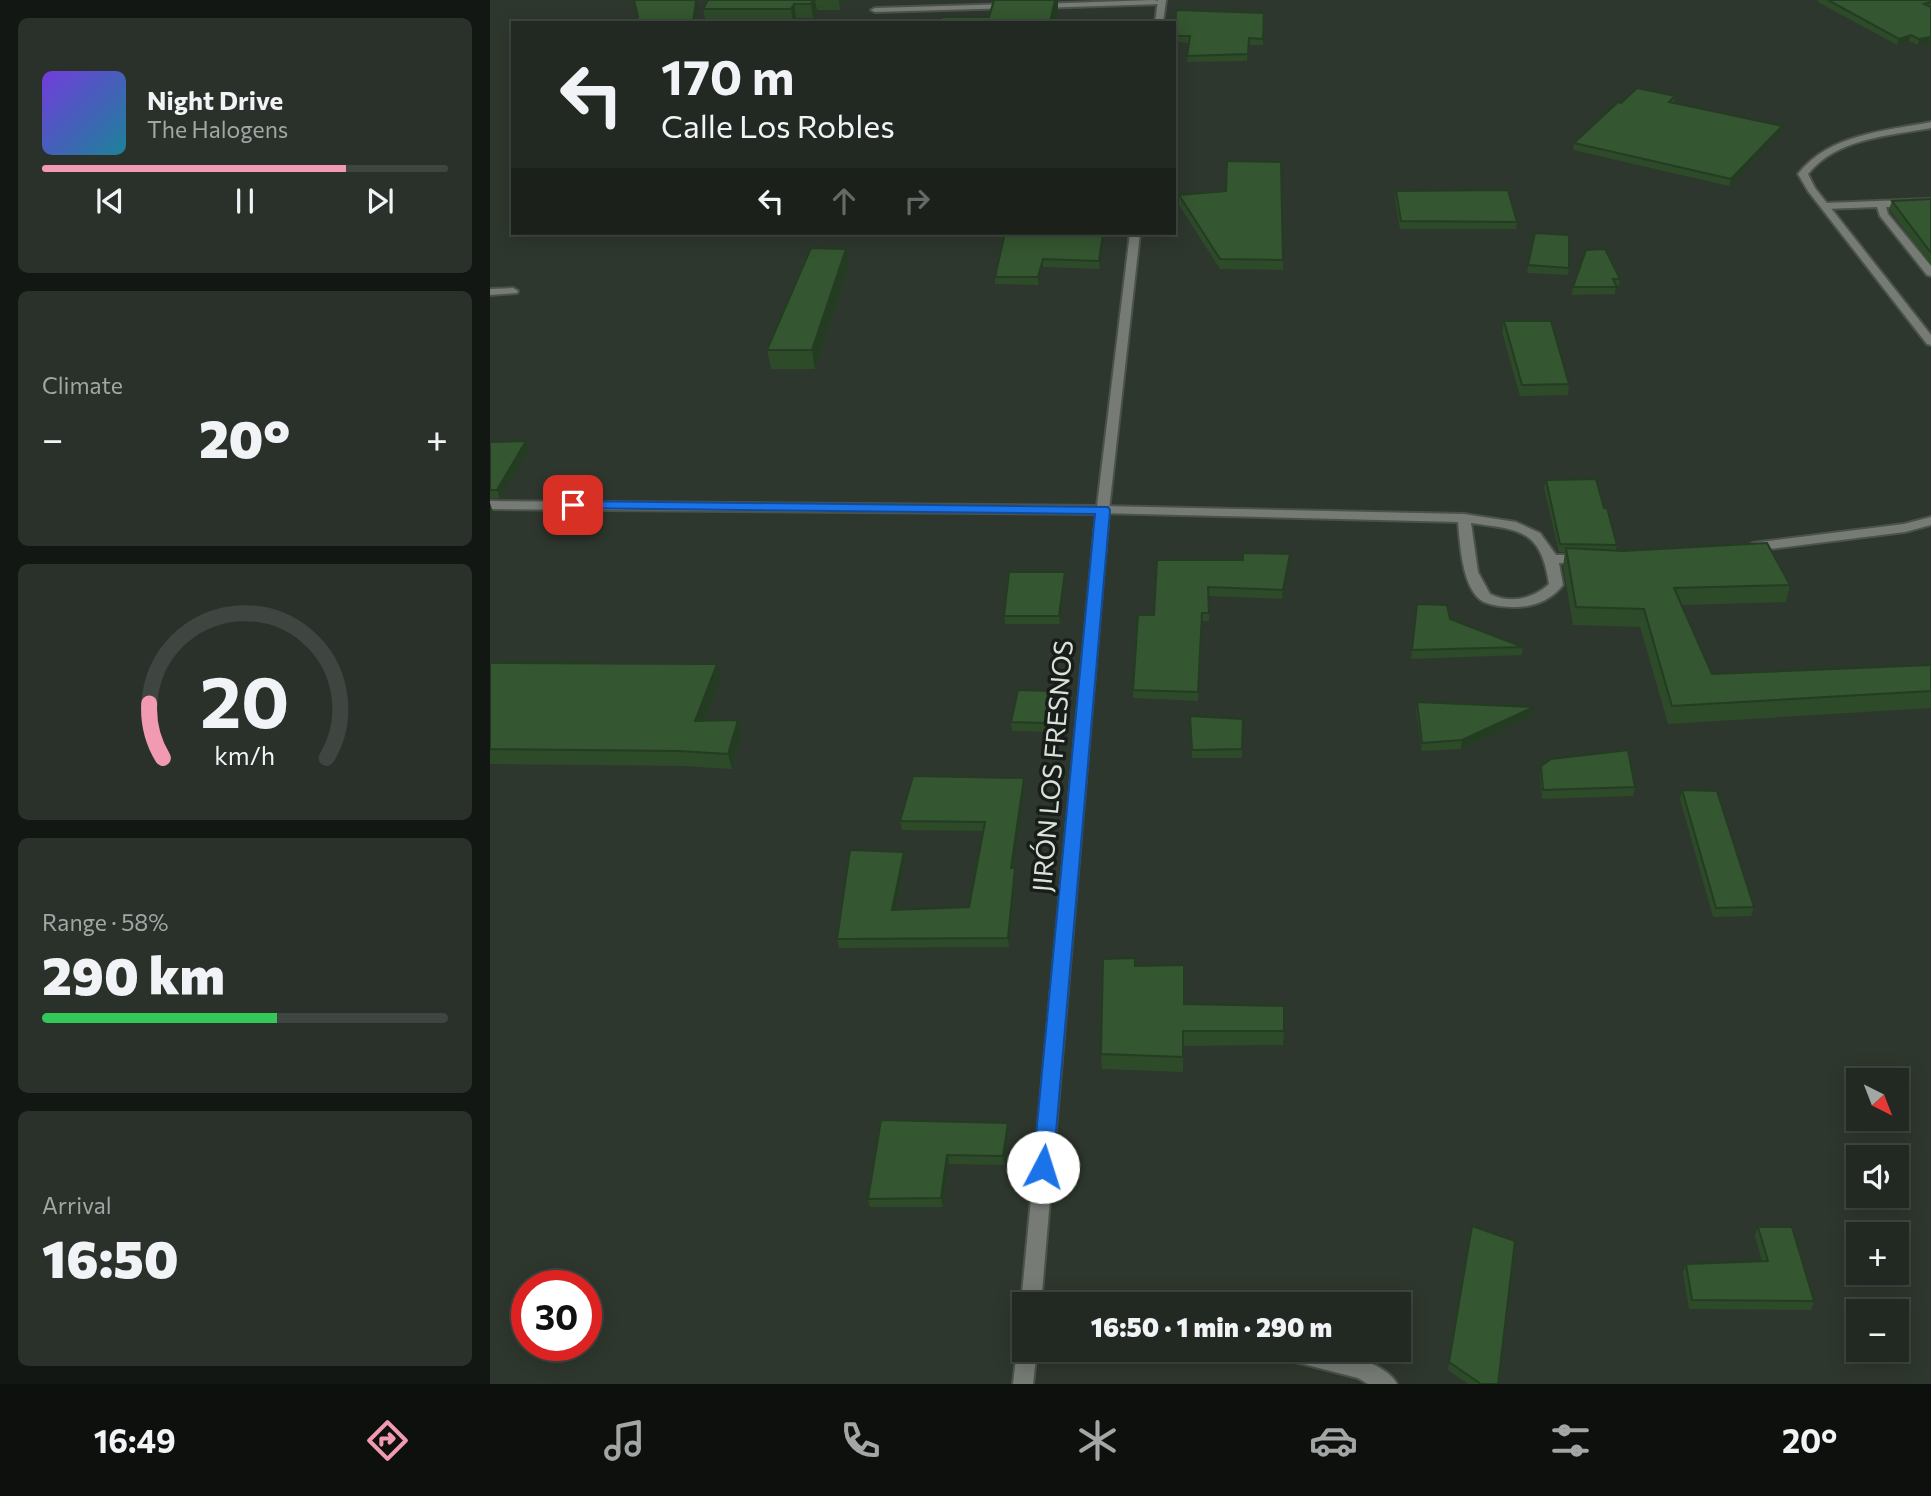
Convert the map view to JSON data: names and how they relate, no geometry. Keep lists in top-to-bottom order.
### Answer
{
  "streets": {
    "street": ["JIRÓN LOS FRESNOS"]
  },
  "north": "bottom right",
  "page": {
    "turn": ["170 m", "Calle Los Robles"],
    "song": ["Night Drive", "The Halogens"],
    "tile": [
      "Climate",
      ["Range · 58%", "290 km"],
      ["Arrival", "16:50"]
    ],
    "heat": ["−", "20°", "+"],
    "map_buttons": ["+", "−"],
    "limit": "30",
    "trip": "16:50 · 1 min · 290 m",
    "tabs": ["16:49", "20°"],
    "gauge": ["20", "km/h"]
  }
}
